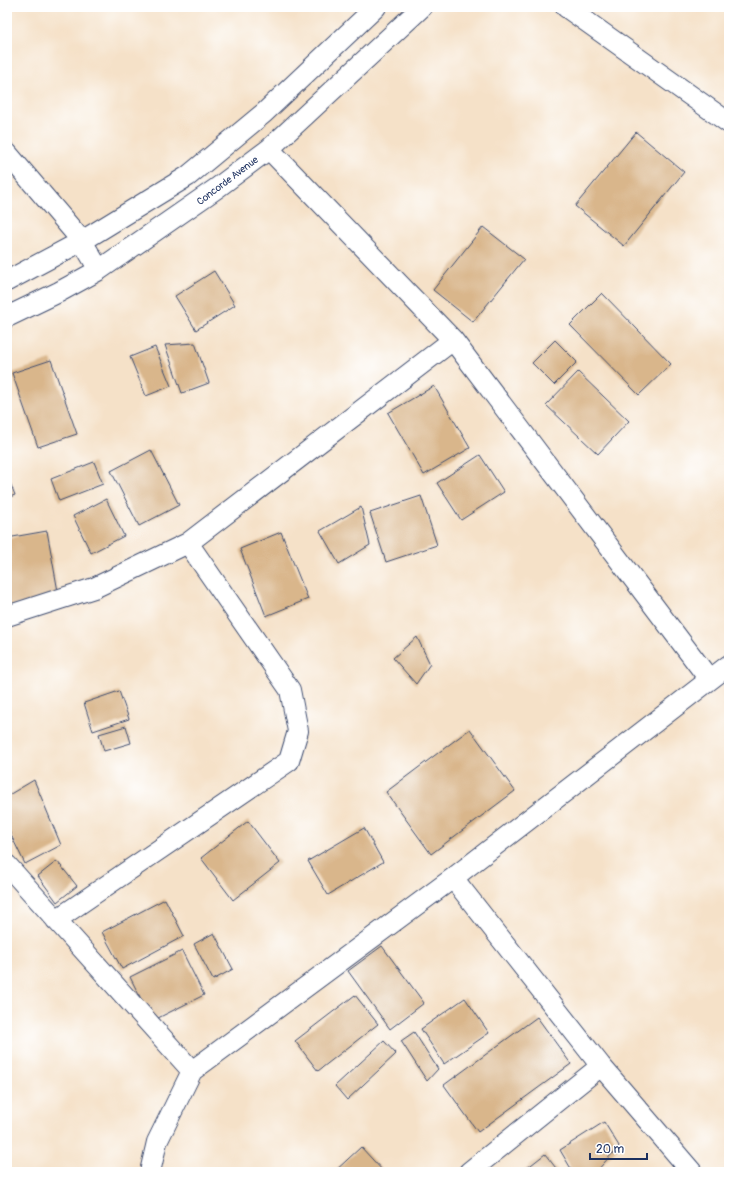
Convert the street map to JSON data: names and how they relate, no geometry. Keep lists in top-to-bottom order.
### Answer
{
  "streets": {
    "street": ["Concorde Avenue"]
  },
  "scale_bar": "20 m"
}
